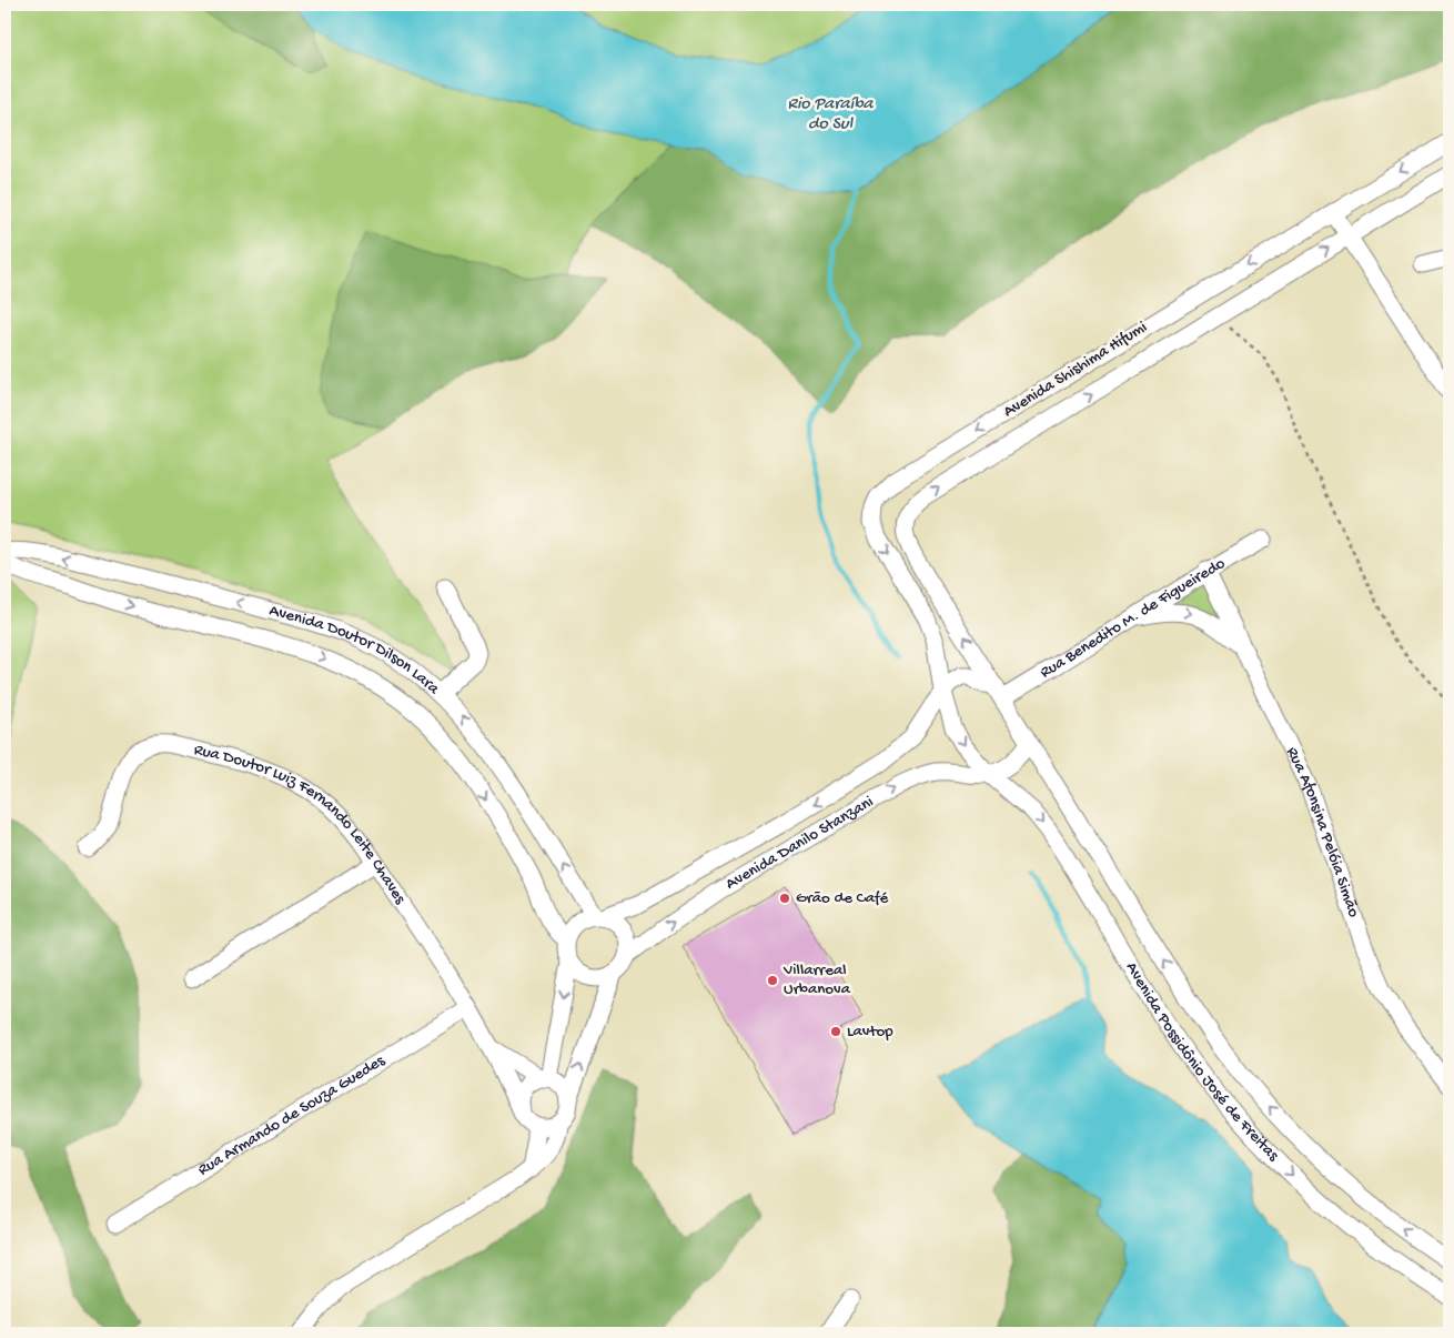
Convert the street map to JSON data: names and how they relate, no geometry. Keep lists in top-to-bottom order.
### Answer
{
  "streets": {
    "street": [
      "Avenida Shishima Hifumi",
      "Rua Benedito M. de Figueiredo",
      "Avenida Doutor Dilson Lara",
      "Rua Doutor Luiz Fernando Leite Chaves",
      "Rua Afonsina Pelóia Simão",
      "Avenida Danilo Stanzani",
      "Avenida Possidônio José de Freitas",
      "Rua Armando de Souza Guedes"
    ]
  },
  "crossings": [
    ["Avenida Shishima Hifumi", "Rua Benedito M. de Figueiredo"],
    ["Avenida Shishima Hifumi", "Avenida Danilo Stanzani"],
    ["Avenida Shishima Hifumi", "Avenida Possidônio José de Freitas"],
    ["Rua Benedito M. de Figueiredo", "Rua Afonsina Pelóia Simão"],
    ["Rua Benedito M. de Figueiredo", "Avenida Danilo Stanzani"],
    ["Avenida Doutor Dilson Lara", "Avenida Danilo Stanzani"],
    ["Rua Doutor Luiz Fernando Leite Chaves", "Rua Armando de Souza Guedes"],
    ["Avenida Danilo Stanzani", "Avenida Possidônio José de Freitas"]
  ],
  "water": ["Rio Paraíba do Sul"],
  "places": ["Grão de Café", "Villarreal Urbanova", "Lavtop"]
}
